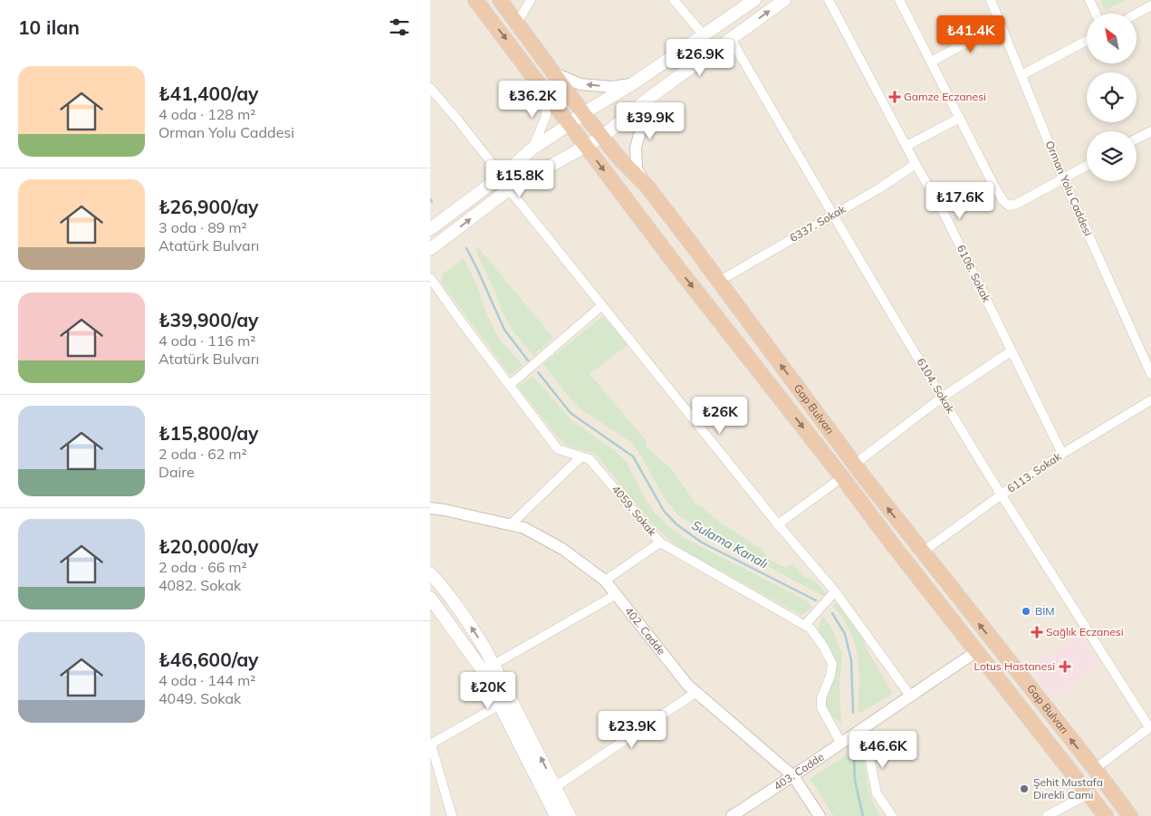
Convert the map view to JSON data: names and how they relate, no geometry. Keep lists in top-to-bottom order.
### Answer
{
  "streets": {
    "highway": ["Gap Bulvarı"],
    "street": [
      "Orman Yolu Caddesi",
      "6337. Sokak",
      "6106. Sokak",
      "6104. Sokak",
      "6113. Sokak",
      "4059. Sokak",
      "402. Cadde",
      "403. Cadde"
    ]
  },
  "crossings": [
    ["6337. Sokak", "6106. Sokak"],
    ["6337. Sokak", "6104. Sokak"],
    ["6337. Sokak", "Gap Bulvarı"],
    ["6106. Sokak", "6113. Sokak"],
    ["6104. Sokak", "6113. Sokak"],
    ["Gap Bulvarı", "6113. Sokak"],
    ["Gap Bulvarı", "403. Cadde"],
    ["4059. Sokak", "403. Cadde"],
    ["402. Cadde", "403. Cadde"]
  ],
  "water": ["Sulama Kanalı"],
  "places": {
    "health": ["Gamze Eczanesi", "Sağlık Eczanesi", "Lotus Hastanesi"],
    "other": ["BİM", "Şehit Mustafa Direkli Cami"]
  },
  "north": "top left",
  "page": {
    "heading": "10 ilan",
    "price": [
      "₺41.4K",
      "₺26.9K",
      "₺36.2K",
      "₺39.9K",
      "₺15.8K",
      "₺17.6K",
      "₺26K",
      "₺20K",
      "₺23.9K",
      "₺46.6K"
    ],
    "list": [
      {
        "name": "₺41,400/ay",
        "note": "4 oda · 128 m² · Orman Yolu Caddesi"
      },
      {
        "name": "₺26,900/ay",
        "note": "3 oda · 89 m² · Atatürk Bulvarı"
      },
      {
        "name": "₺39,900/ay",
        "note": "4 oda · 116 m² · Atatürk Bulvarı"
      },
      {
        "name": "₺15,800/ay",
        "note": "2 oda · 62 m² · Daire"
      },
      {
        "name": "₺20,000/ay",
        "note": "2 oda · 66 m² · 4082. Sokak"
      },
      {
        "name": "₺46,600/ay",
        "note": "4 oda · 144 m² · 4049. Sokak"
      }
    ]
  }
}
